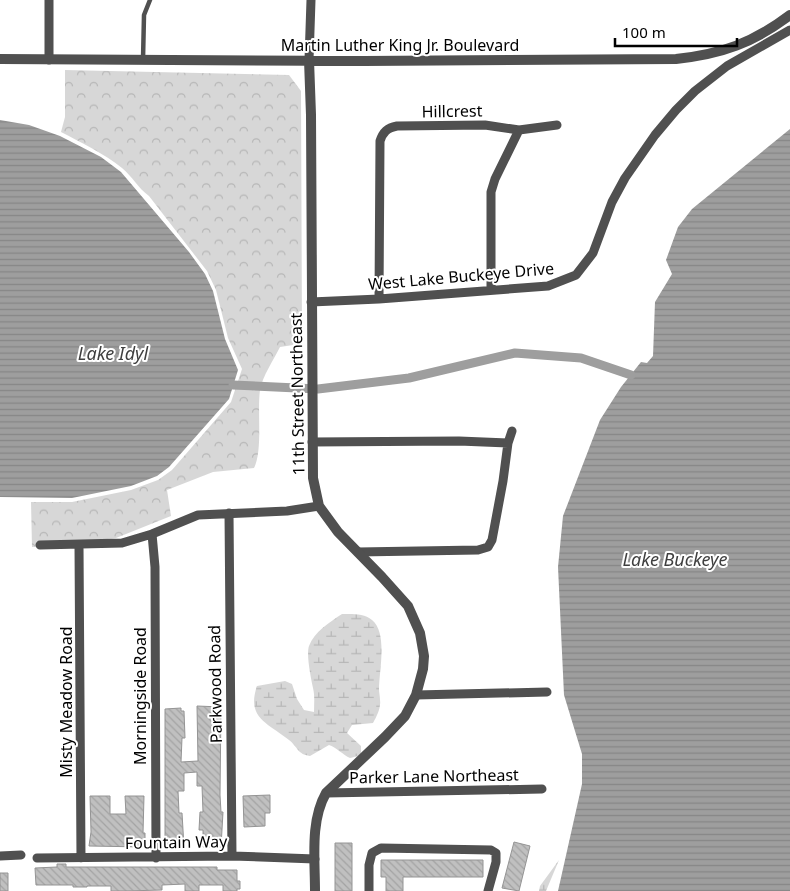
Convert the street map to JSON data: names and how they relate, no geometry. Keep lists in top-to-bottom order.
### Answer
{
  "streets": {
    "street": [
      "Martin Luther King Jr. Boulevard",
      "Hillcrest",
      "West Lake Buckeye Drive",
      "11th Street Northeast",
      "Parkwood Road",
      "Morningside Road",
      "Misty Meadow Road",
      "Parker Lane Northeast",
      "Fountain Way"
    ]
  },
  "crossings": [
    ["Martin Luther King Jr. Boulevard", "11th Street Northeast"],
    ["Hillcrest", "West Lake Buckeye Drive"],
    ["West Lake Buckeye Drive", "11th Street Northeast"],
    ["11th Street Northeast", "Parker Lane Northeast"],
    ["11th Street Northeast", "Fountain Way"],
    ["Parkwood Road", "Fountain Way"],
    ["Morningside Road", "Fountain Way"],
    ["Misty Meadow Road", "Fountain Way"]
  ],
  "water": ["Lake Idyl", "Lake Buckeye"],
  "scale_bar": "100 m"
}
